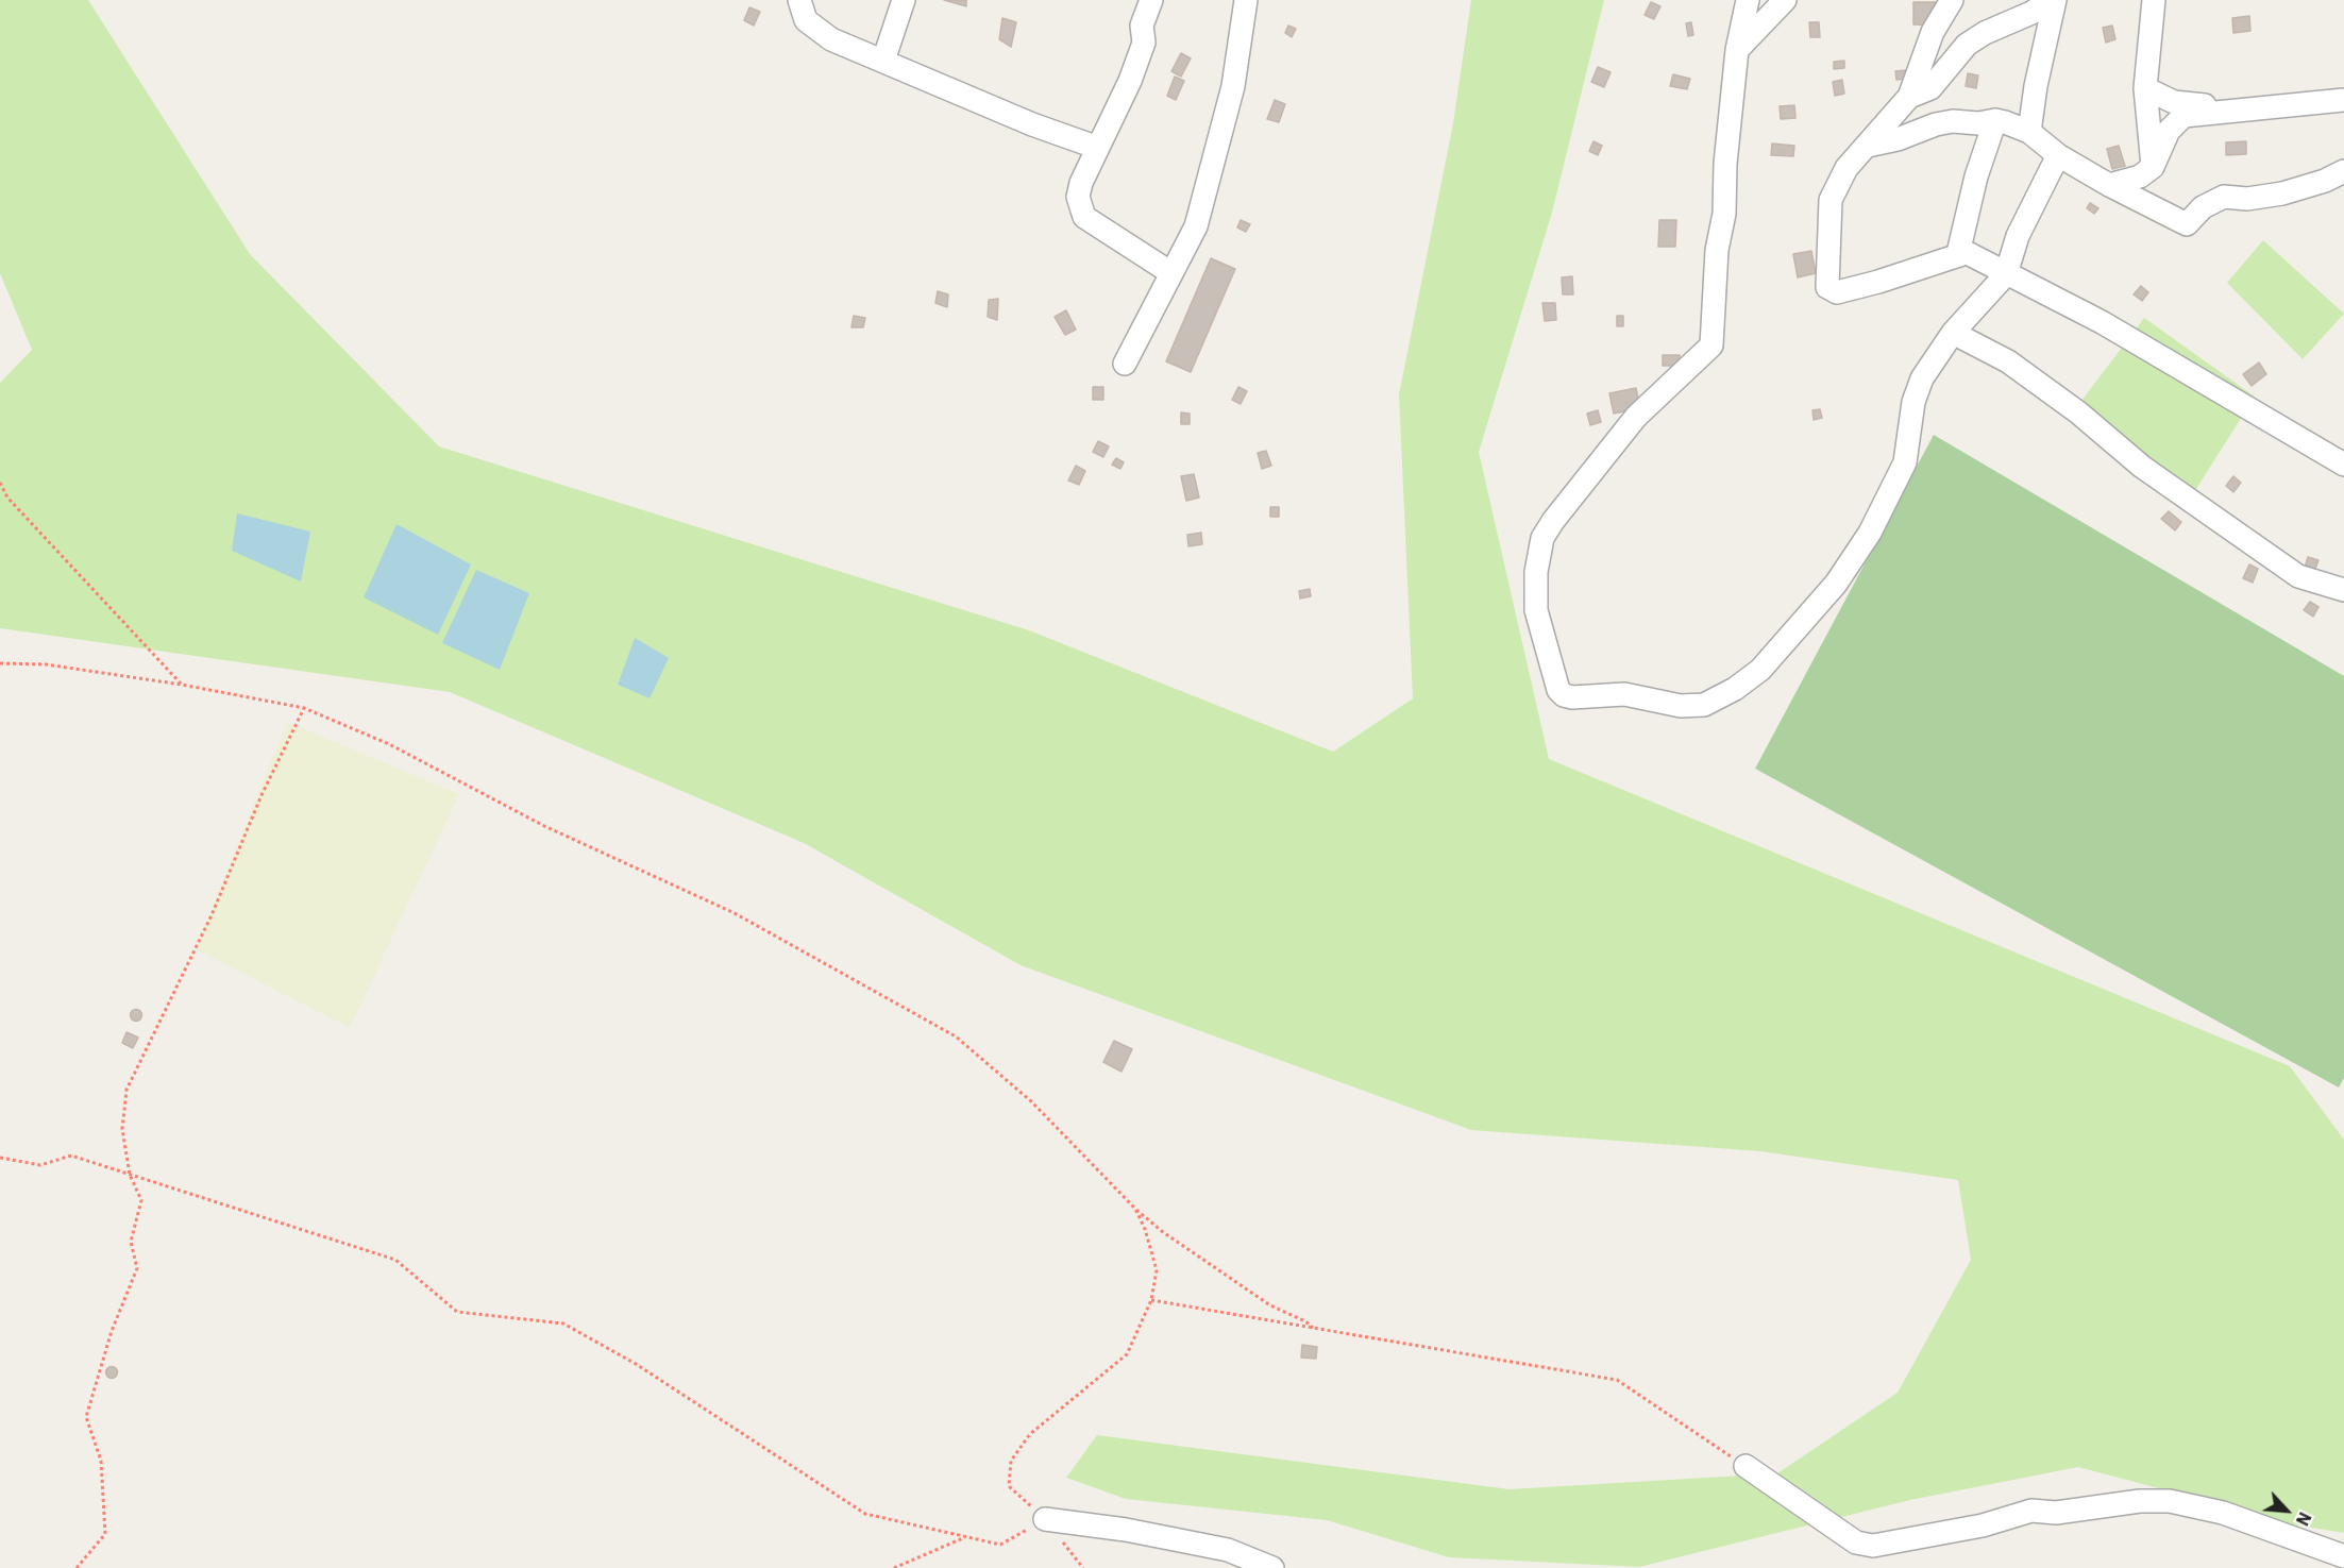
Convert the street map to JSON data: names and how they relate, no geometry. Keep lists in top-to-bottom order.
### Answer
{
  "north": "bottom right"
}
